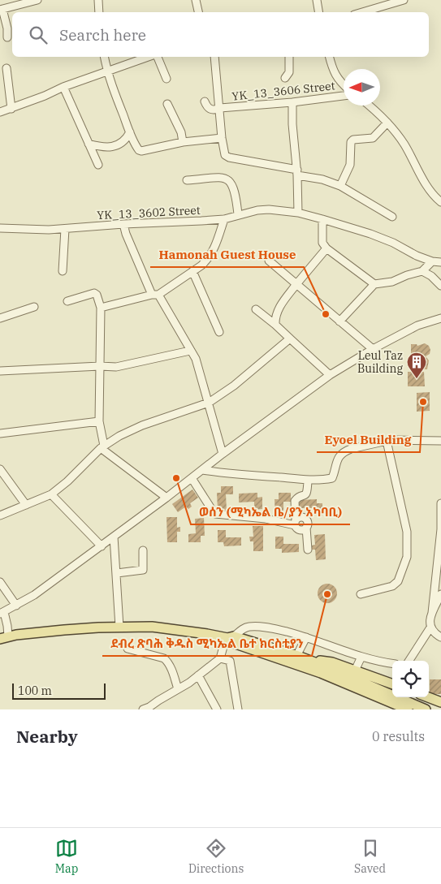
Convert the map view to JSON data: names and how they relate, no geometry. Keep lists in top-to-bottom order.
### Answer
{
  "streets": {
    "street": ["YK_13_3606 Street", "YK_13_3602 Street"]
  },
  "places": {
    "other": [
      "Hamonah Guest House",
      "Eyoel Building",
      "ወሰን (ሚካኤል ቤ/ያን አካባቢ)",
      "ደብረ ጽባሕ ቅዱስ ሚካኤል ቤተ ክርስቲያን"
    ],
    "building": ["Leul Taz Building"]
  },
  "scale_bar": "100 m",
  "north": "left",
  "page": {
    "search": "Search here",
    "scale": "100 m",
    "heading": ["Nearby", "0 results"],
    "nav": ["Map", "Directions", "Saved"]
  }
}
